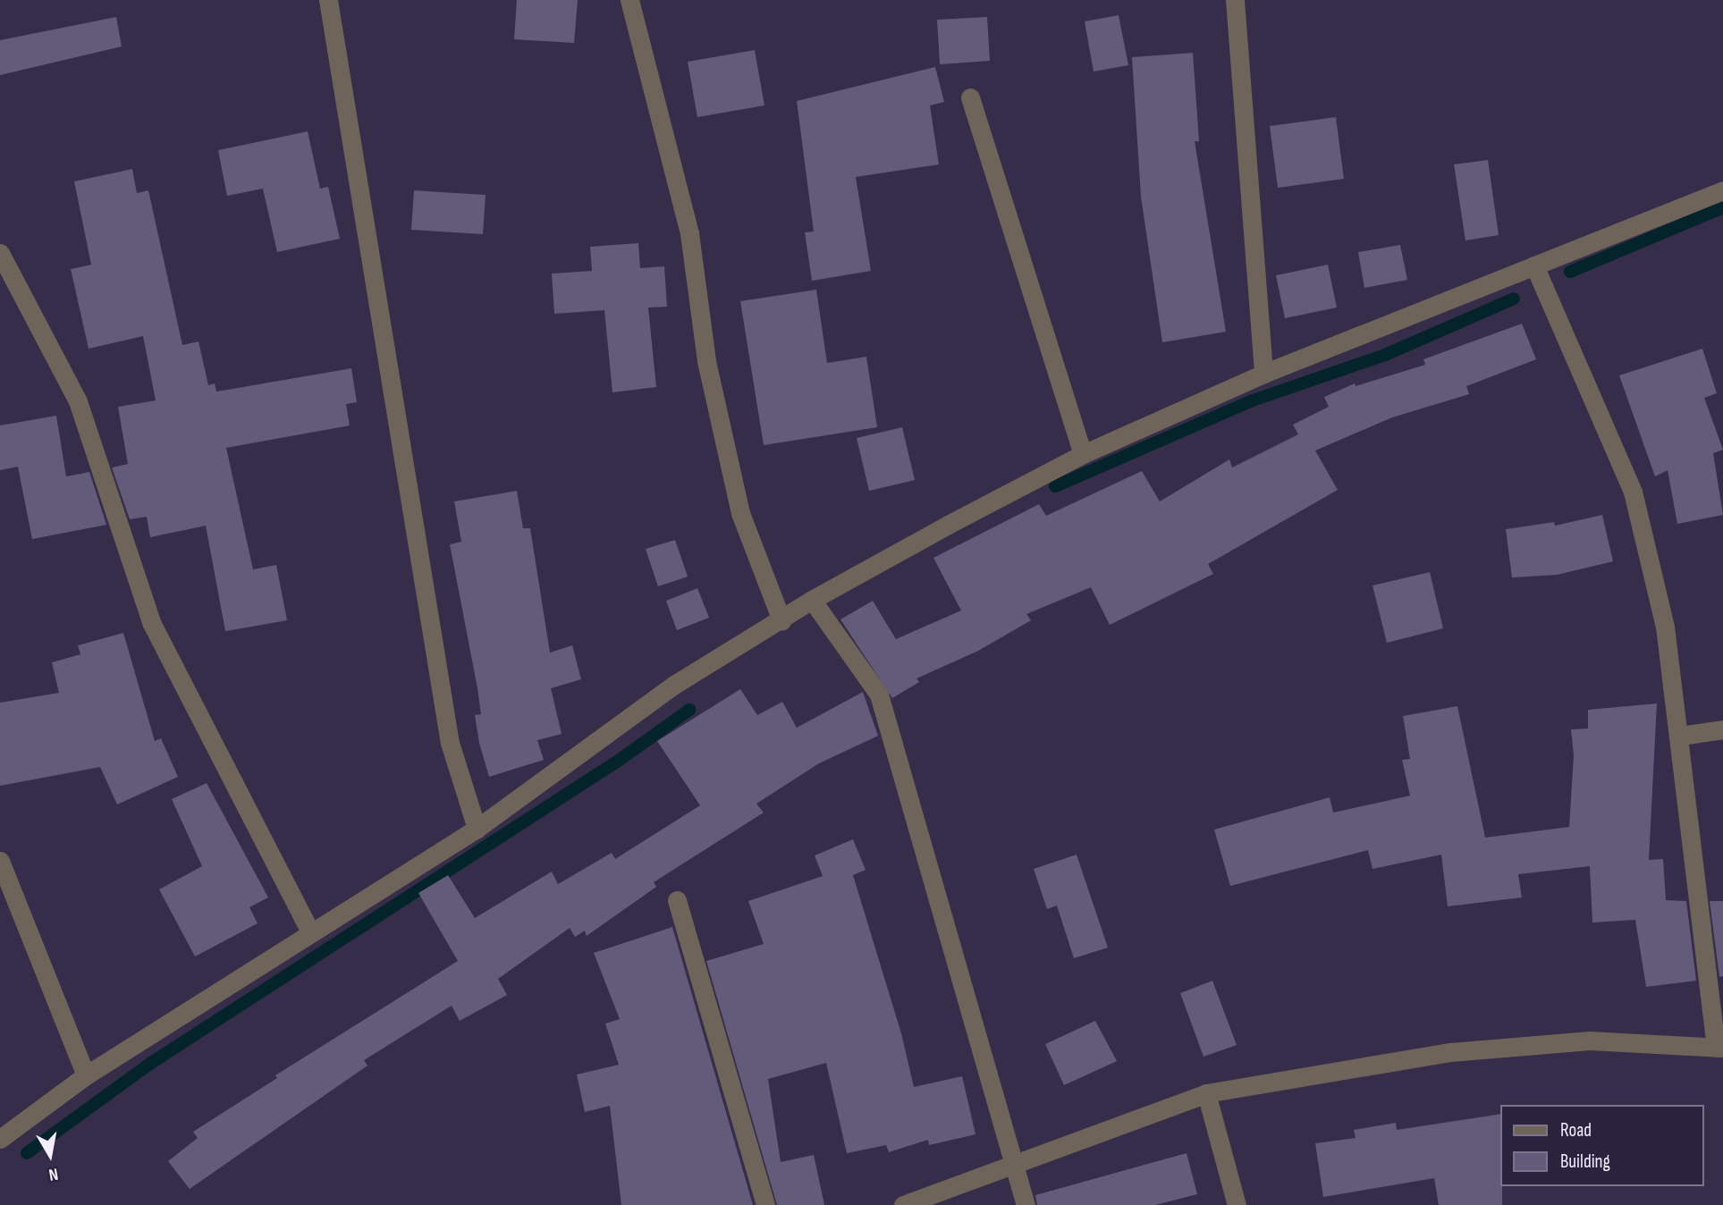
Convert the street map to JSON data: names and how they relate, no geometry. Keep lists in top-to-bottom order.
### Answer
{
  "legend": ["Road", "Building"],
  "north": "bottom"
}
